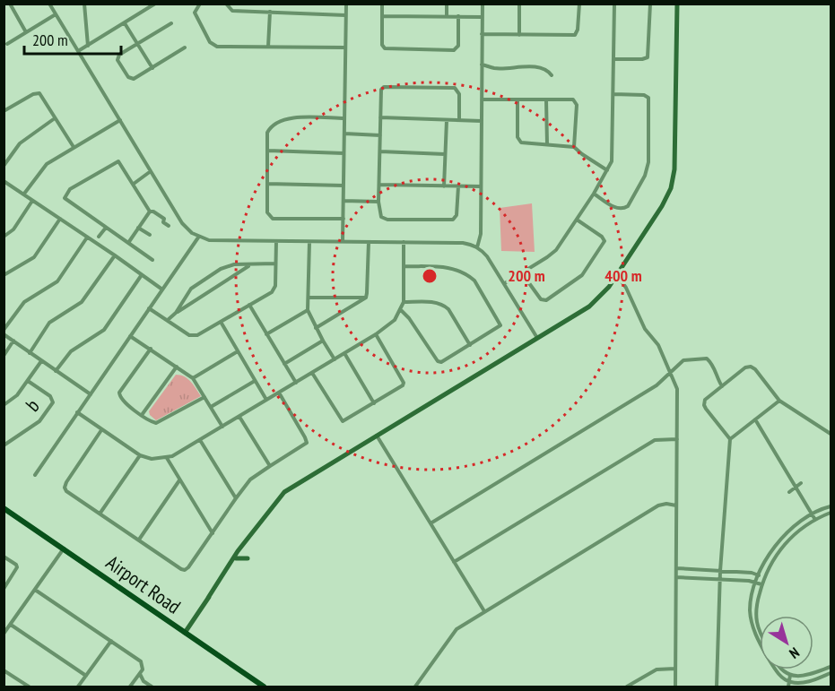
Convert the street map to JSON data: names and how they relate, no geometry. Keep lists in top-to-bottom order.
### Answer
{
  "streets": {
    "main road": ["Airport Road"],
    "street": ["b"]
  },
  "scale_bar": "200 m",
  "north": "bottom right",
  "rings": ["200 m", "400 m"]
}
